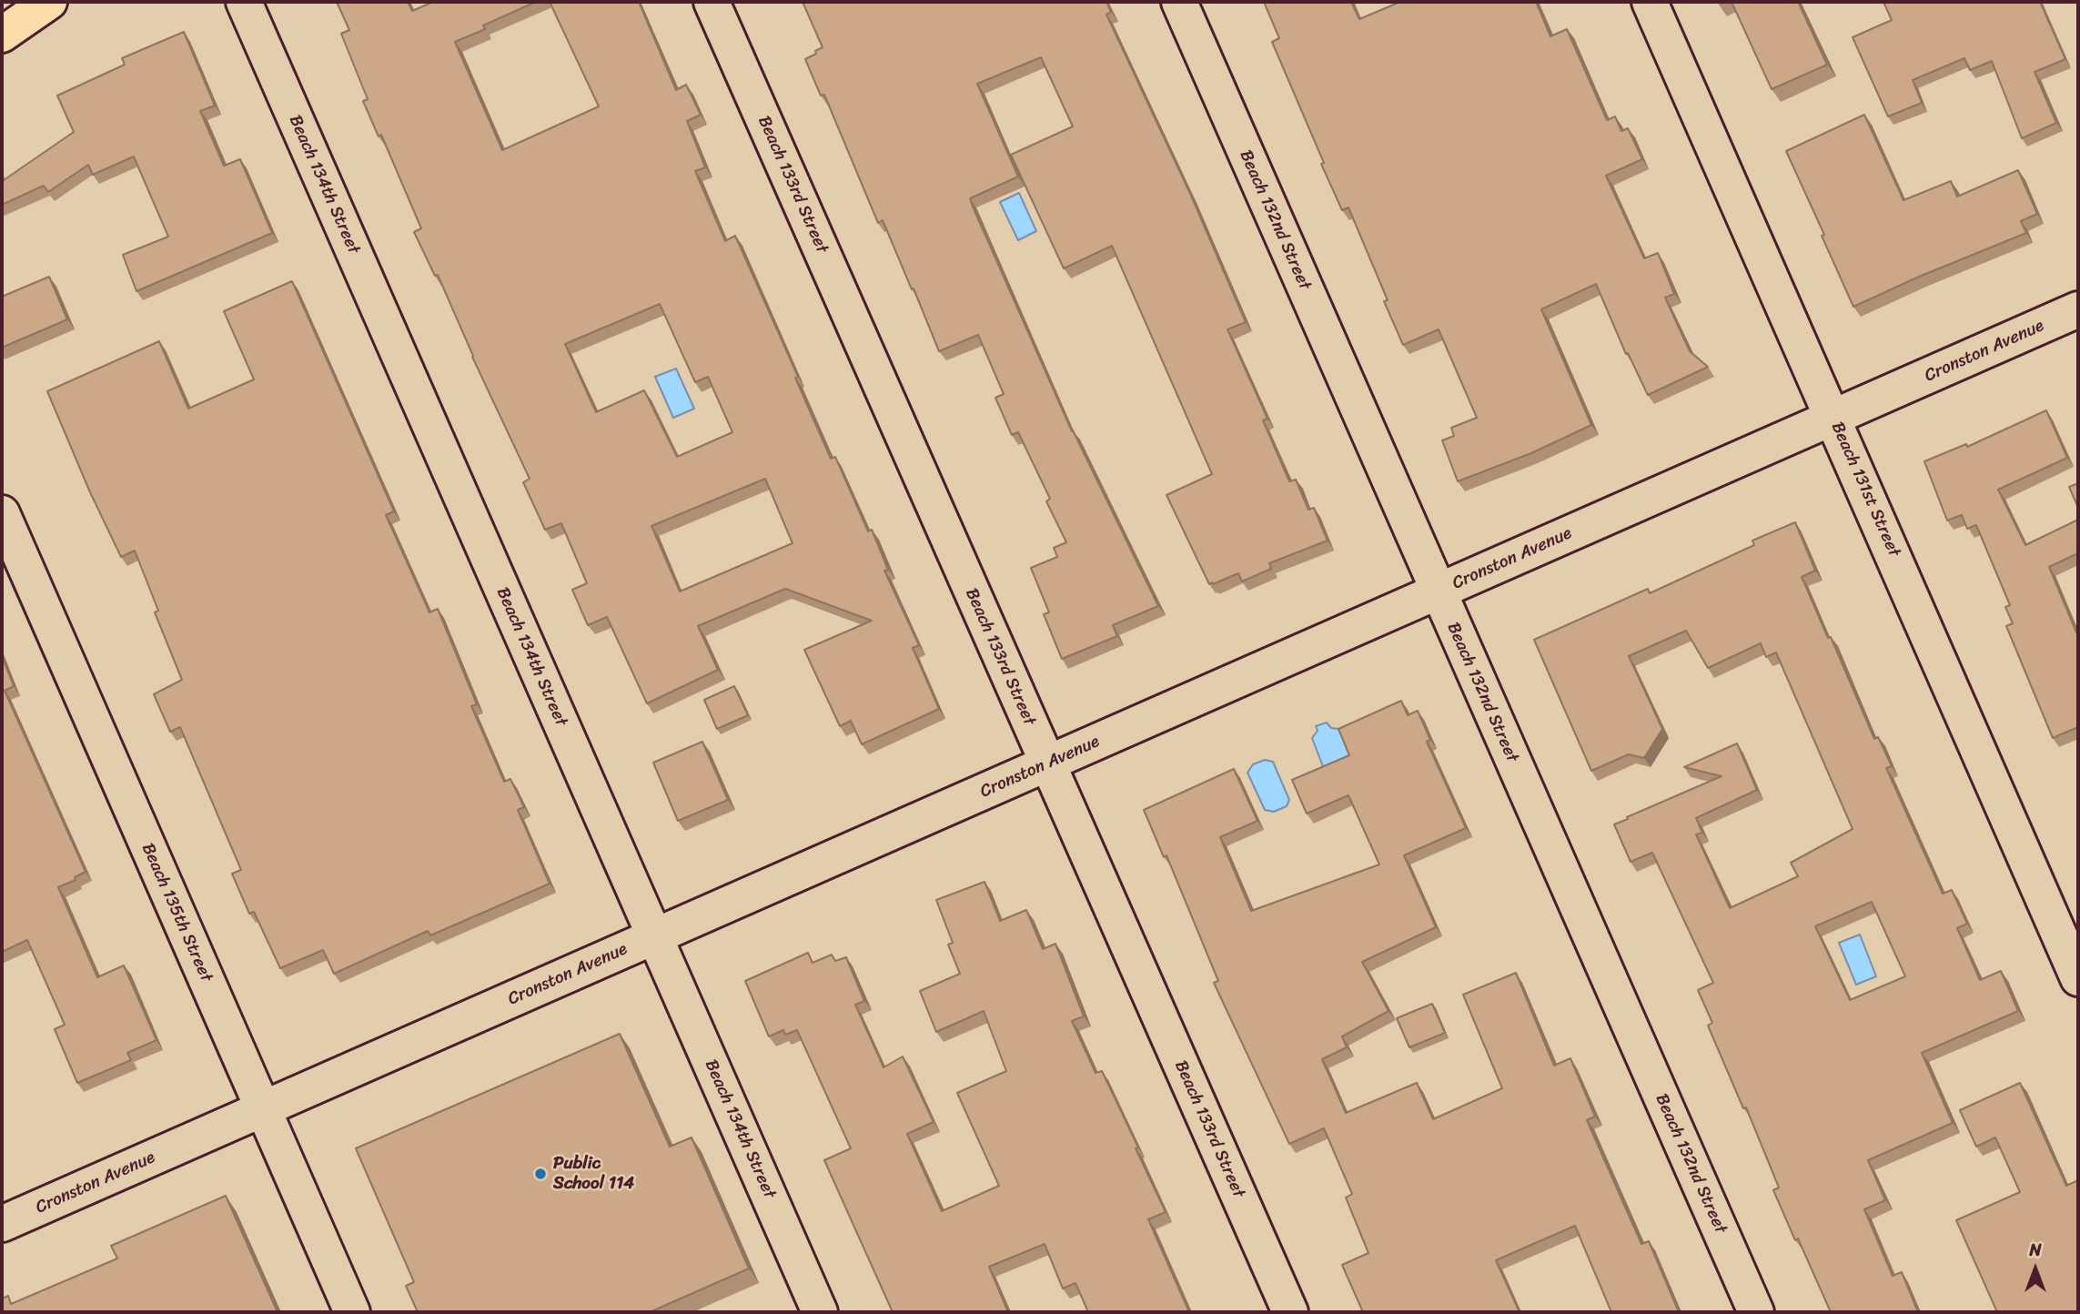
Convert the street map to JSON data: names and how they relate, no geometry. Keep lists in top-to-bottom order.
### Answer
{
  "streets": {
    "street": [
      "Beach 134th Street",
      "Beach 133rd Street",
      "Beach 132nd Street",
      "Cronston Avenue",
      "Beach 131st Street",
      "Beach 135th Street"
    ]
  },
  "crossings": [
    ["Beach 134th Street", "Cronston Avenue"],
    ["Beach 133rd Street", "Cronston Avenue"],
    ["Beach 132nd Street", "Cronston Avenue"],
    ["Cronston Avenue", "Beach 131st Street"],
    ["Cronston Avenue", "Beach 135th Street"]
  ],
  "places": ["Public School 114"],
  "north": "top"
}
